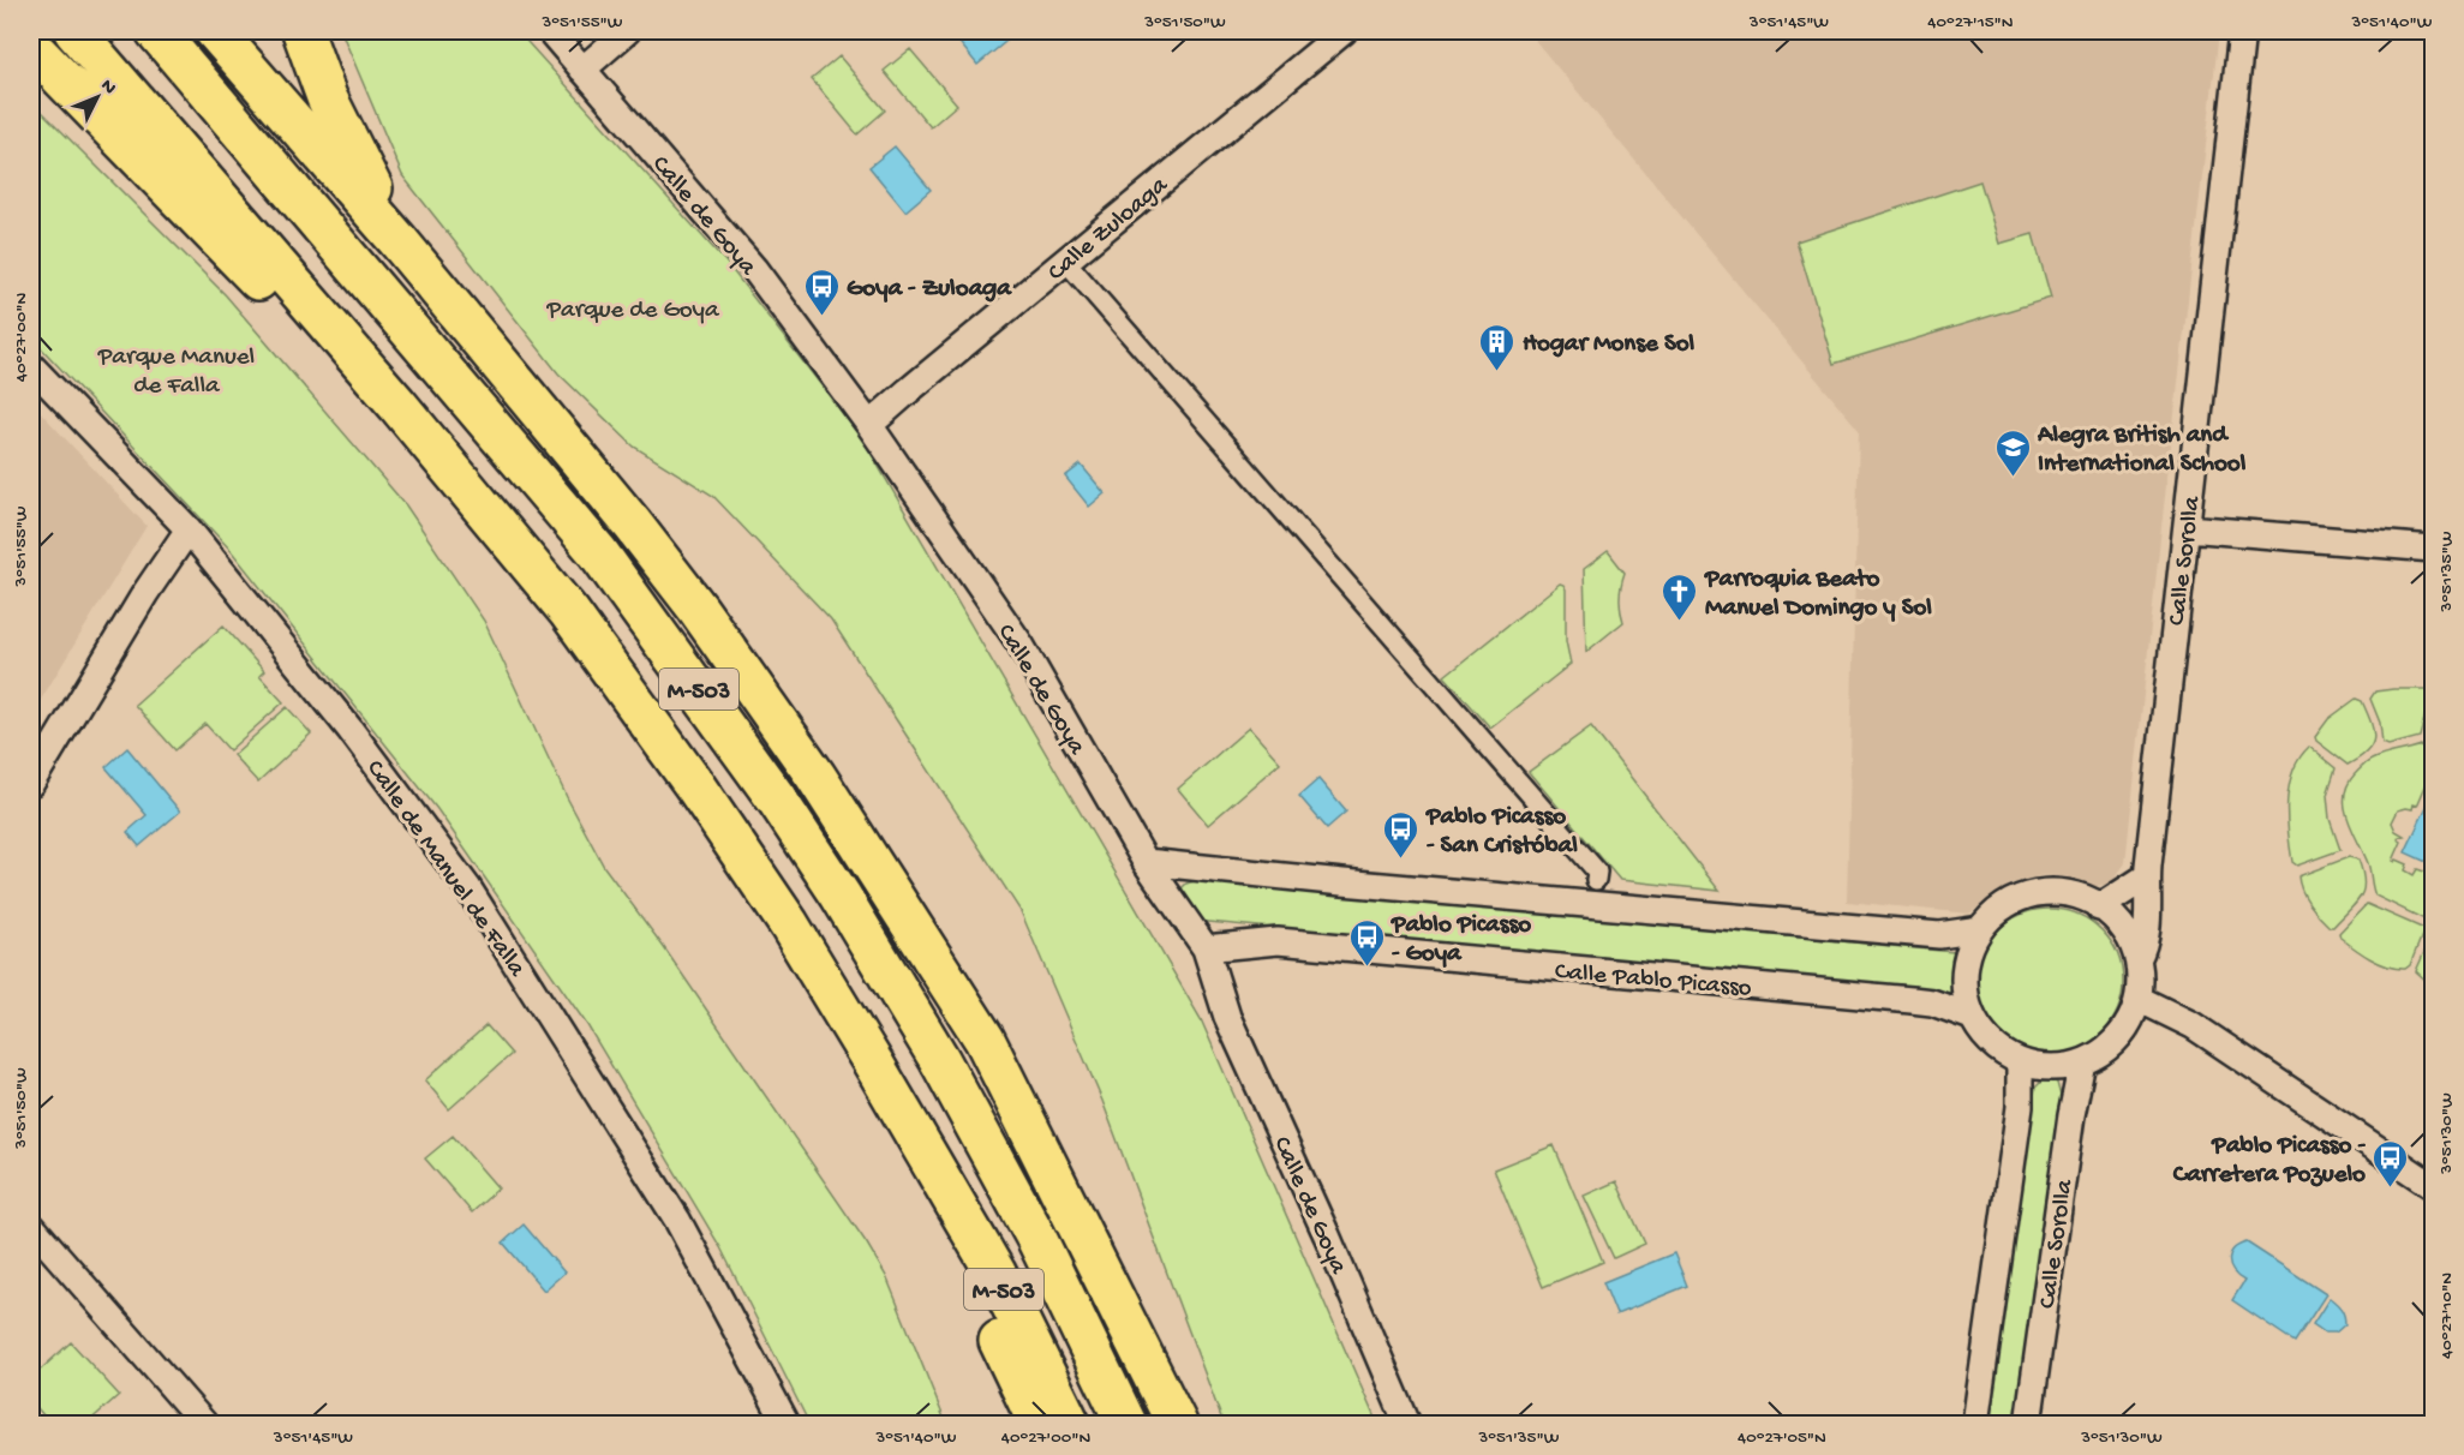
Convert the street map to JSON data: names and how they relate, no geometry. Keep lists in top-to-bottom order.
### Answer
{
  "streets": {
    "highway": ["M-503"],
    "street": [
      "Calle de Goya",
      "Calle Zuloaga",
      "Calle Sorolla",
      "Calle de Manuel de Falla",
      "Calle Pablo Picasso"
    ]
  },
  "crossings": [
    ["Calle de Goya", "Calle Zuloaga"],
    ["Calle de Goya", "Calle Pablo Picasso"],
    ["Calle Sorolla", "Calle Pablo Picasso"]
  ],
  "parks": ["Parque de Goya", "Parque Manuel de Falla"],
  "places": {
    "bus stop": [
      "Goya - Zuloaga",
      "Pablo Picasso - San Cristóbal",
      "Pablo Picasso - Goya",
      "Pablo Picasso - Carretera Pozuelo"
    ],
    "building": ["Hogar Monse Sol"],
    "school or university": ["Alegra British and International School"],
    "church": ["Parroquia Beato Manuel Domingo y Sol"]
  },
  "north": "top right",
  "coordinates": [
    "3°51'55\"W",
    "3°51'50\"W",
    "3°51'45\"W",
    "40°27'15\"N",
    "3°51'40\"W",
    "40°27'00\"N",
    "3°51'35\"W",
    "3°51'30\"W",
    "40°27'10\"N",
    "40°27'05\"N"
  ]
}
